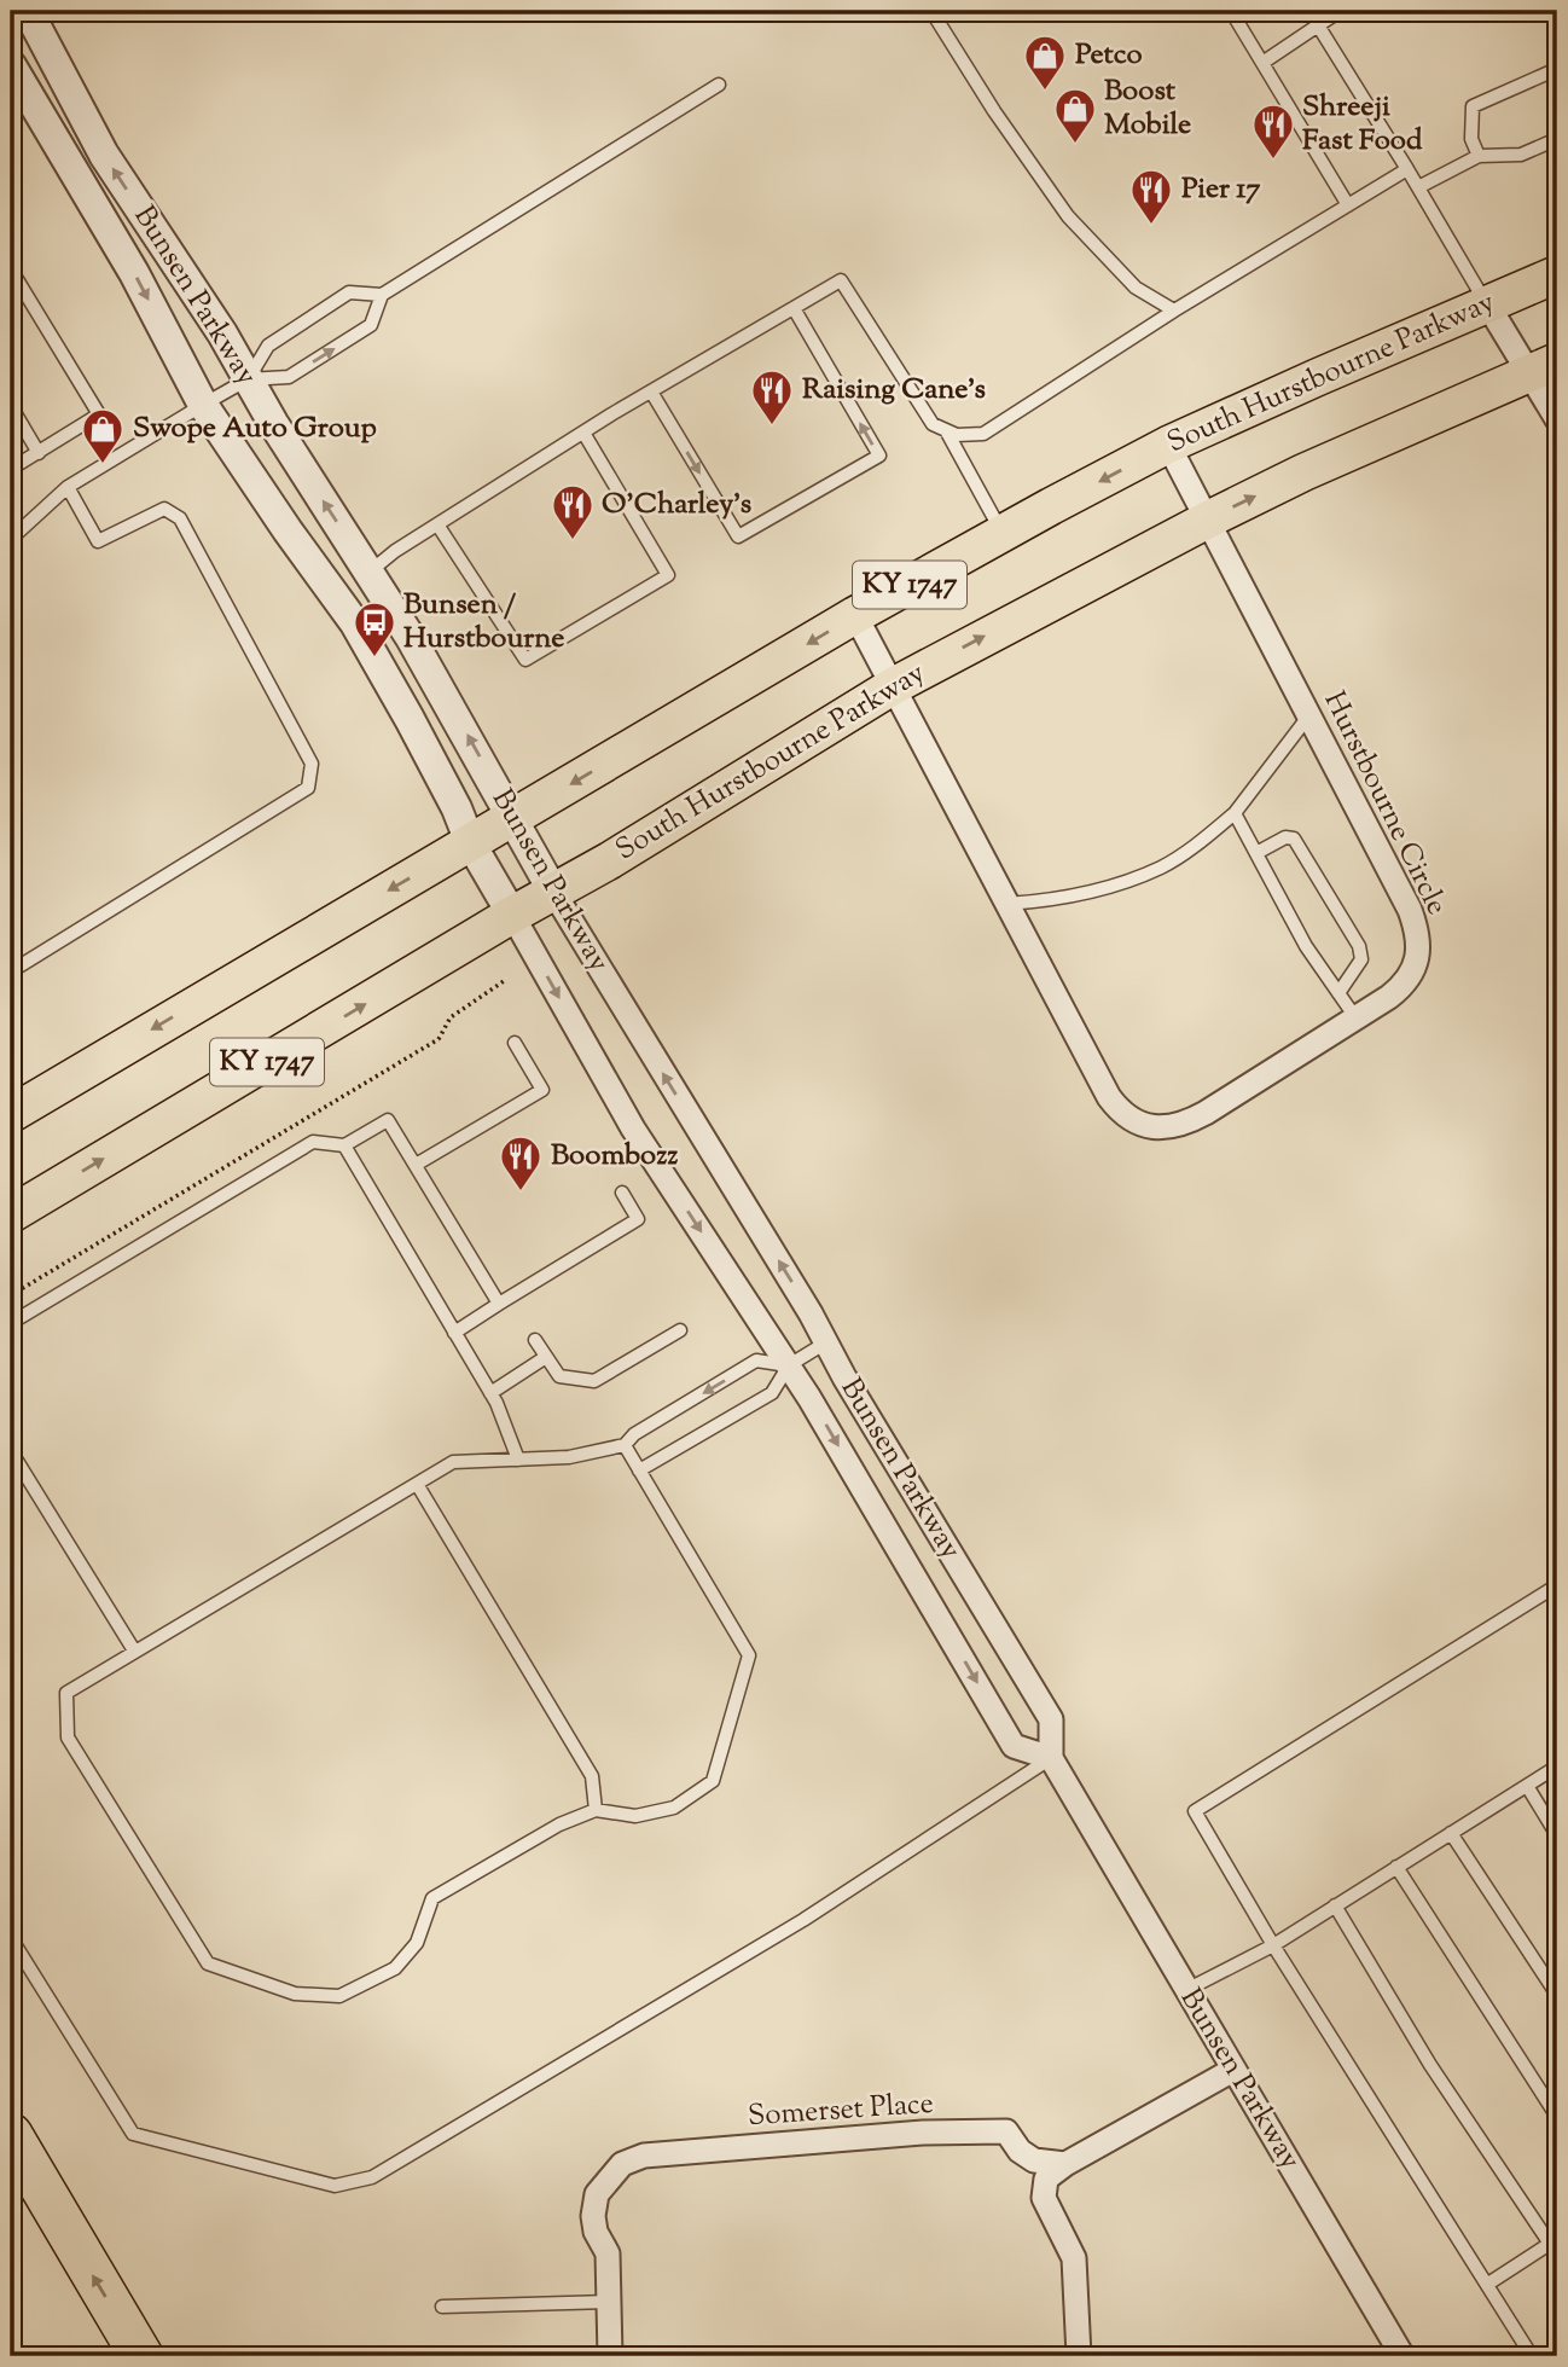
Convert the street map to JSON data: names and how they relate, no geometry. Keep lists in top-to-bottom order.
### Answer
{
  "streets": {
    "main road": ["South Hurstbourne Parkway", "KY 1747"],
    "street": ["Bunsen Parkway", "Hurstbourne Circle", "Somerset Place"]
  },
  "crossings": [
    ["Bunsen Parkway", "South Hurstbourne Parkway"],
    ["South Hurstbourne Parkway", "Hurstbourne Circle"]
  ],
  "places": {
    "shop": ["Petco", "Boost Mobile", "Swope Auto Group"],
    "restaurant": [
      "Shreeji Fast Food",
      "Pier 17",
      "Raising Cane's",
      "O'Charley's",
      "Boombozz"
    ],
    "bus stop": ["Bunsen / Hurstbourne"]
  }
}
